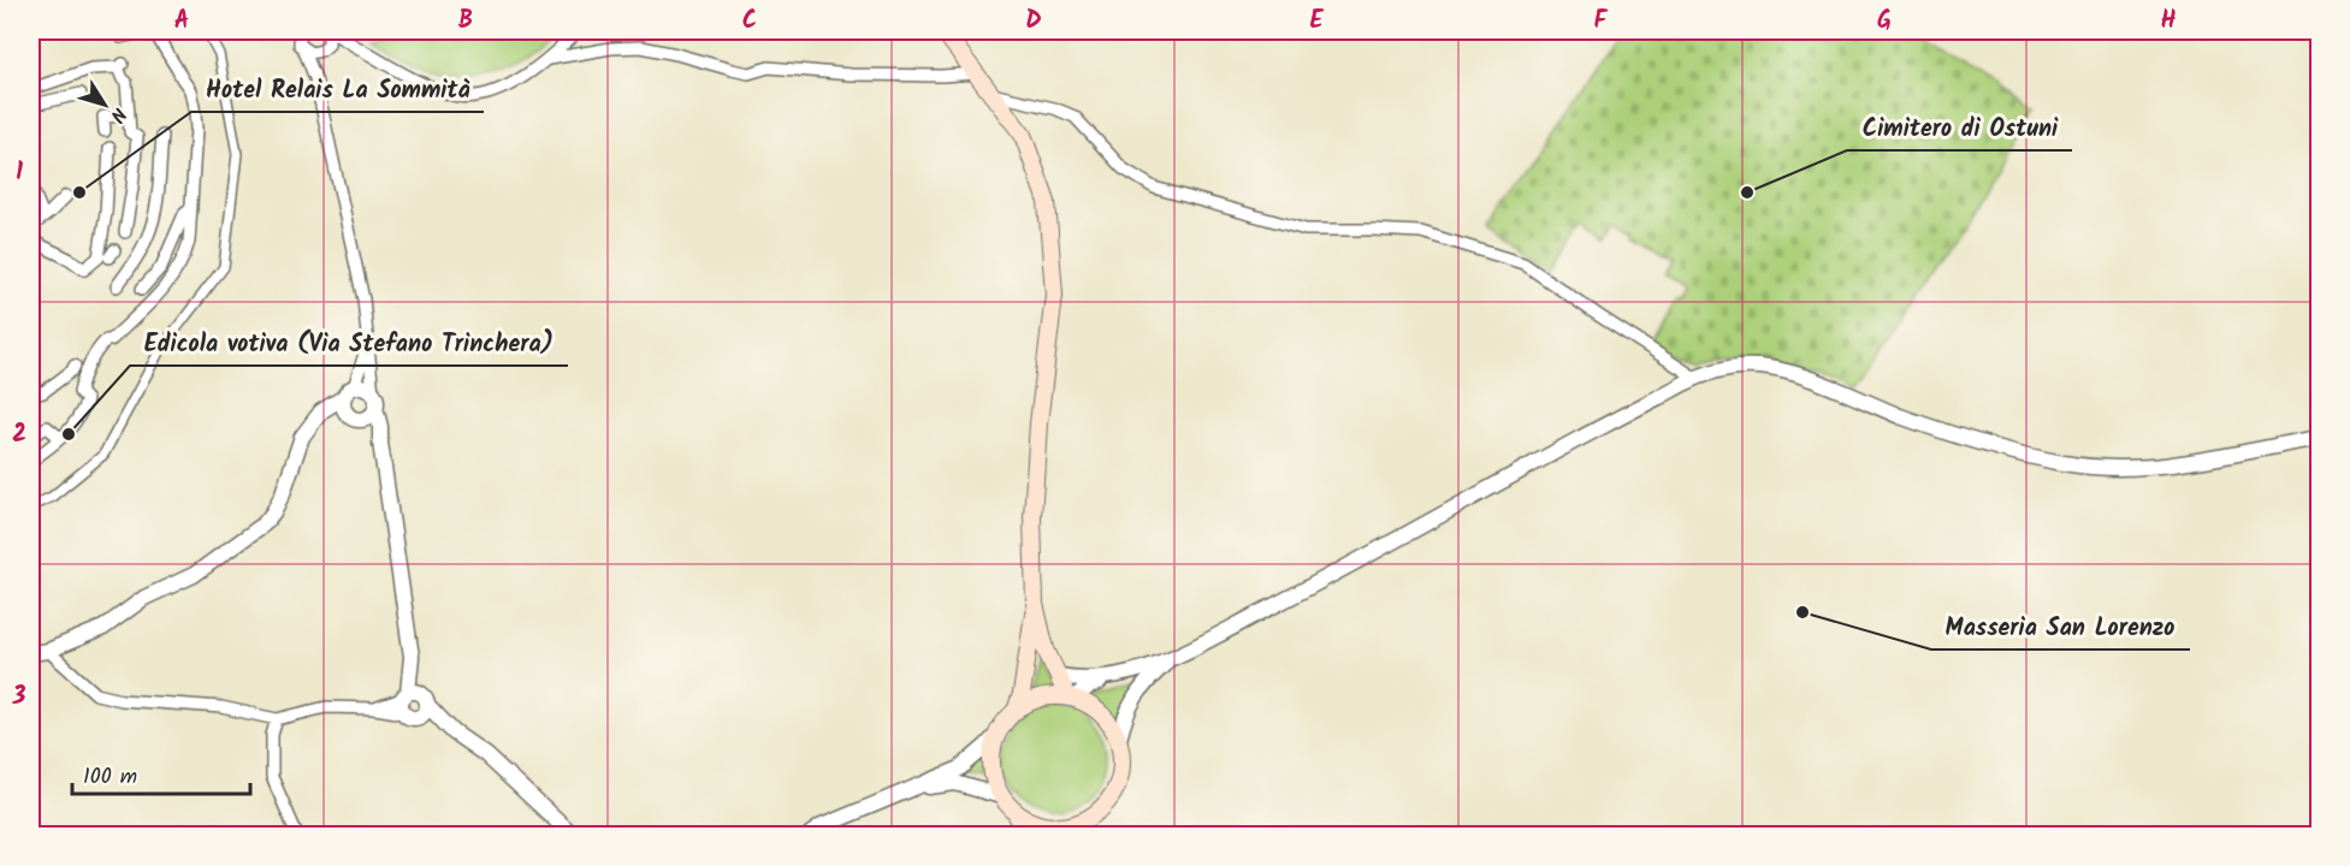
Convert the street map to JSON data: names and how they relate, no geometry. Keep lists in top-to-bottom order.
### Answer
{
  "places": [
    "Hotel Relais La Sommità",
    "Cimitero di Ostuni",
    "Edicola votiva (Via Stefano Trinchera)",
    "Masseria San Lorenzo"
  ],
  "scale_bar": "100 m",
  "north": "bottom right",
  "grid": {
    "columns": [
      "A",
      "B",
      "C",
      "D",
      "E",
      "F",
      "G",
      "H"
    ],
    "rows": ["1", "2", "3"]
  }
}
